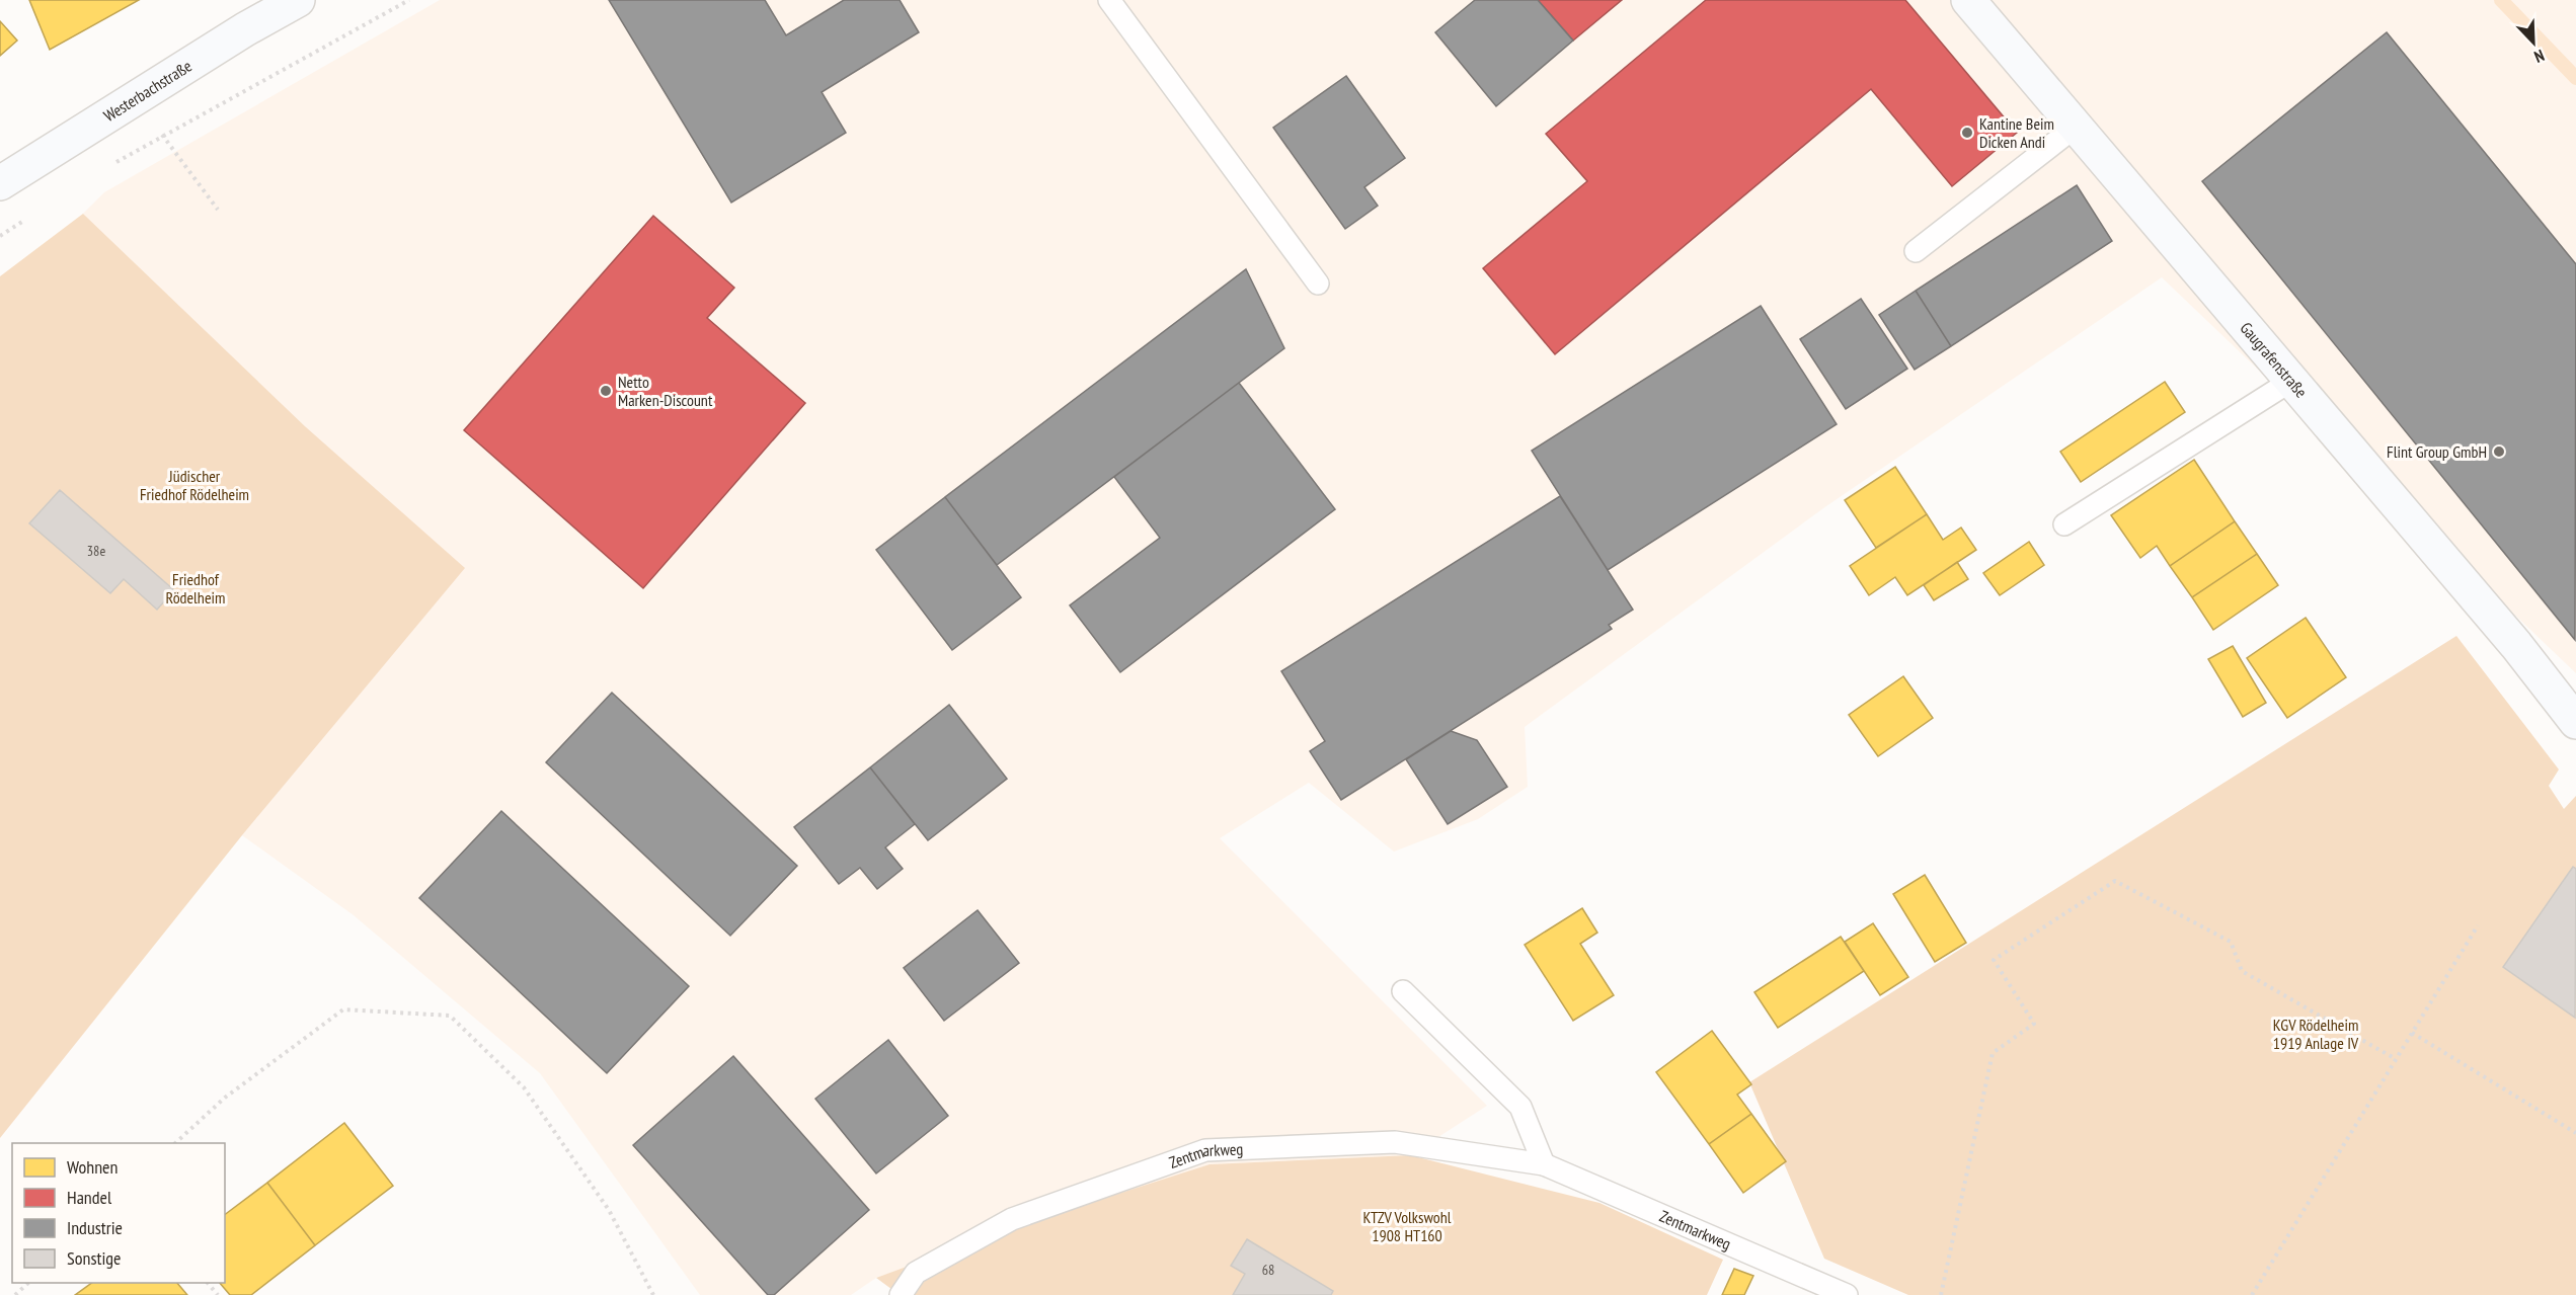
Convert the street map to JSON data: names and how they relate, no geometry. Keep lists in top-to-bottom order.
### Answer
{
  "streets": {
    "main road": ["Westerbachstraße", "Gaugrafenstraße"],
    "lane": ["Zentmarkweg"]
  },
  "parks": [
    "Jüdischer Friedhof Rödelheim",
    "Friedhof Rödelheim",
    "KGV Rödelheim 1919 Anlage IV",
    "KTZV Volkswohl 1908 HT160"
  ],
  "places": ["Kantine Beim Dicken Andi", "Netto Marken-Discount", "Flint Group GmbH"],
  "house_numbers": ["38e", "68"],
  "legend": [
    "Wohnen",
    "Handel",
    "Industrie",
    "Sonstige"
  ],
  "north": "bottom right"
}
